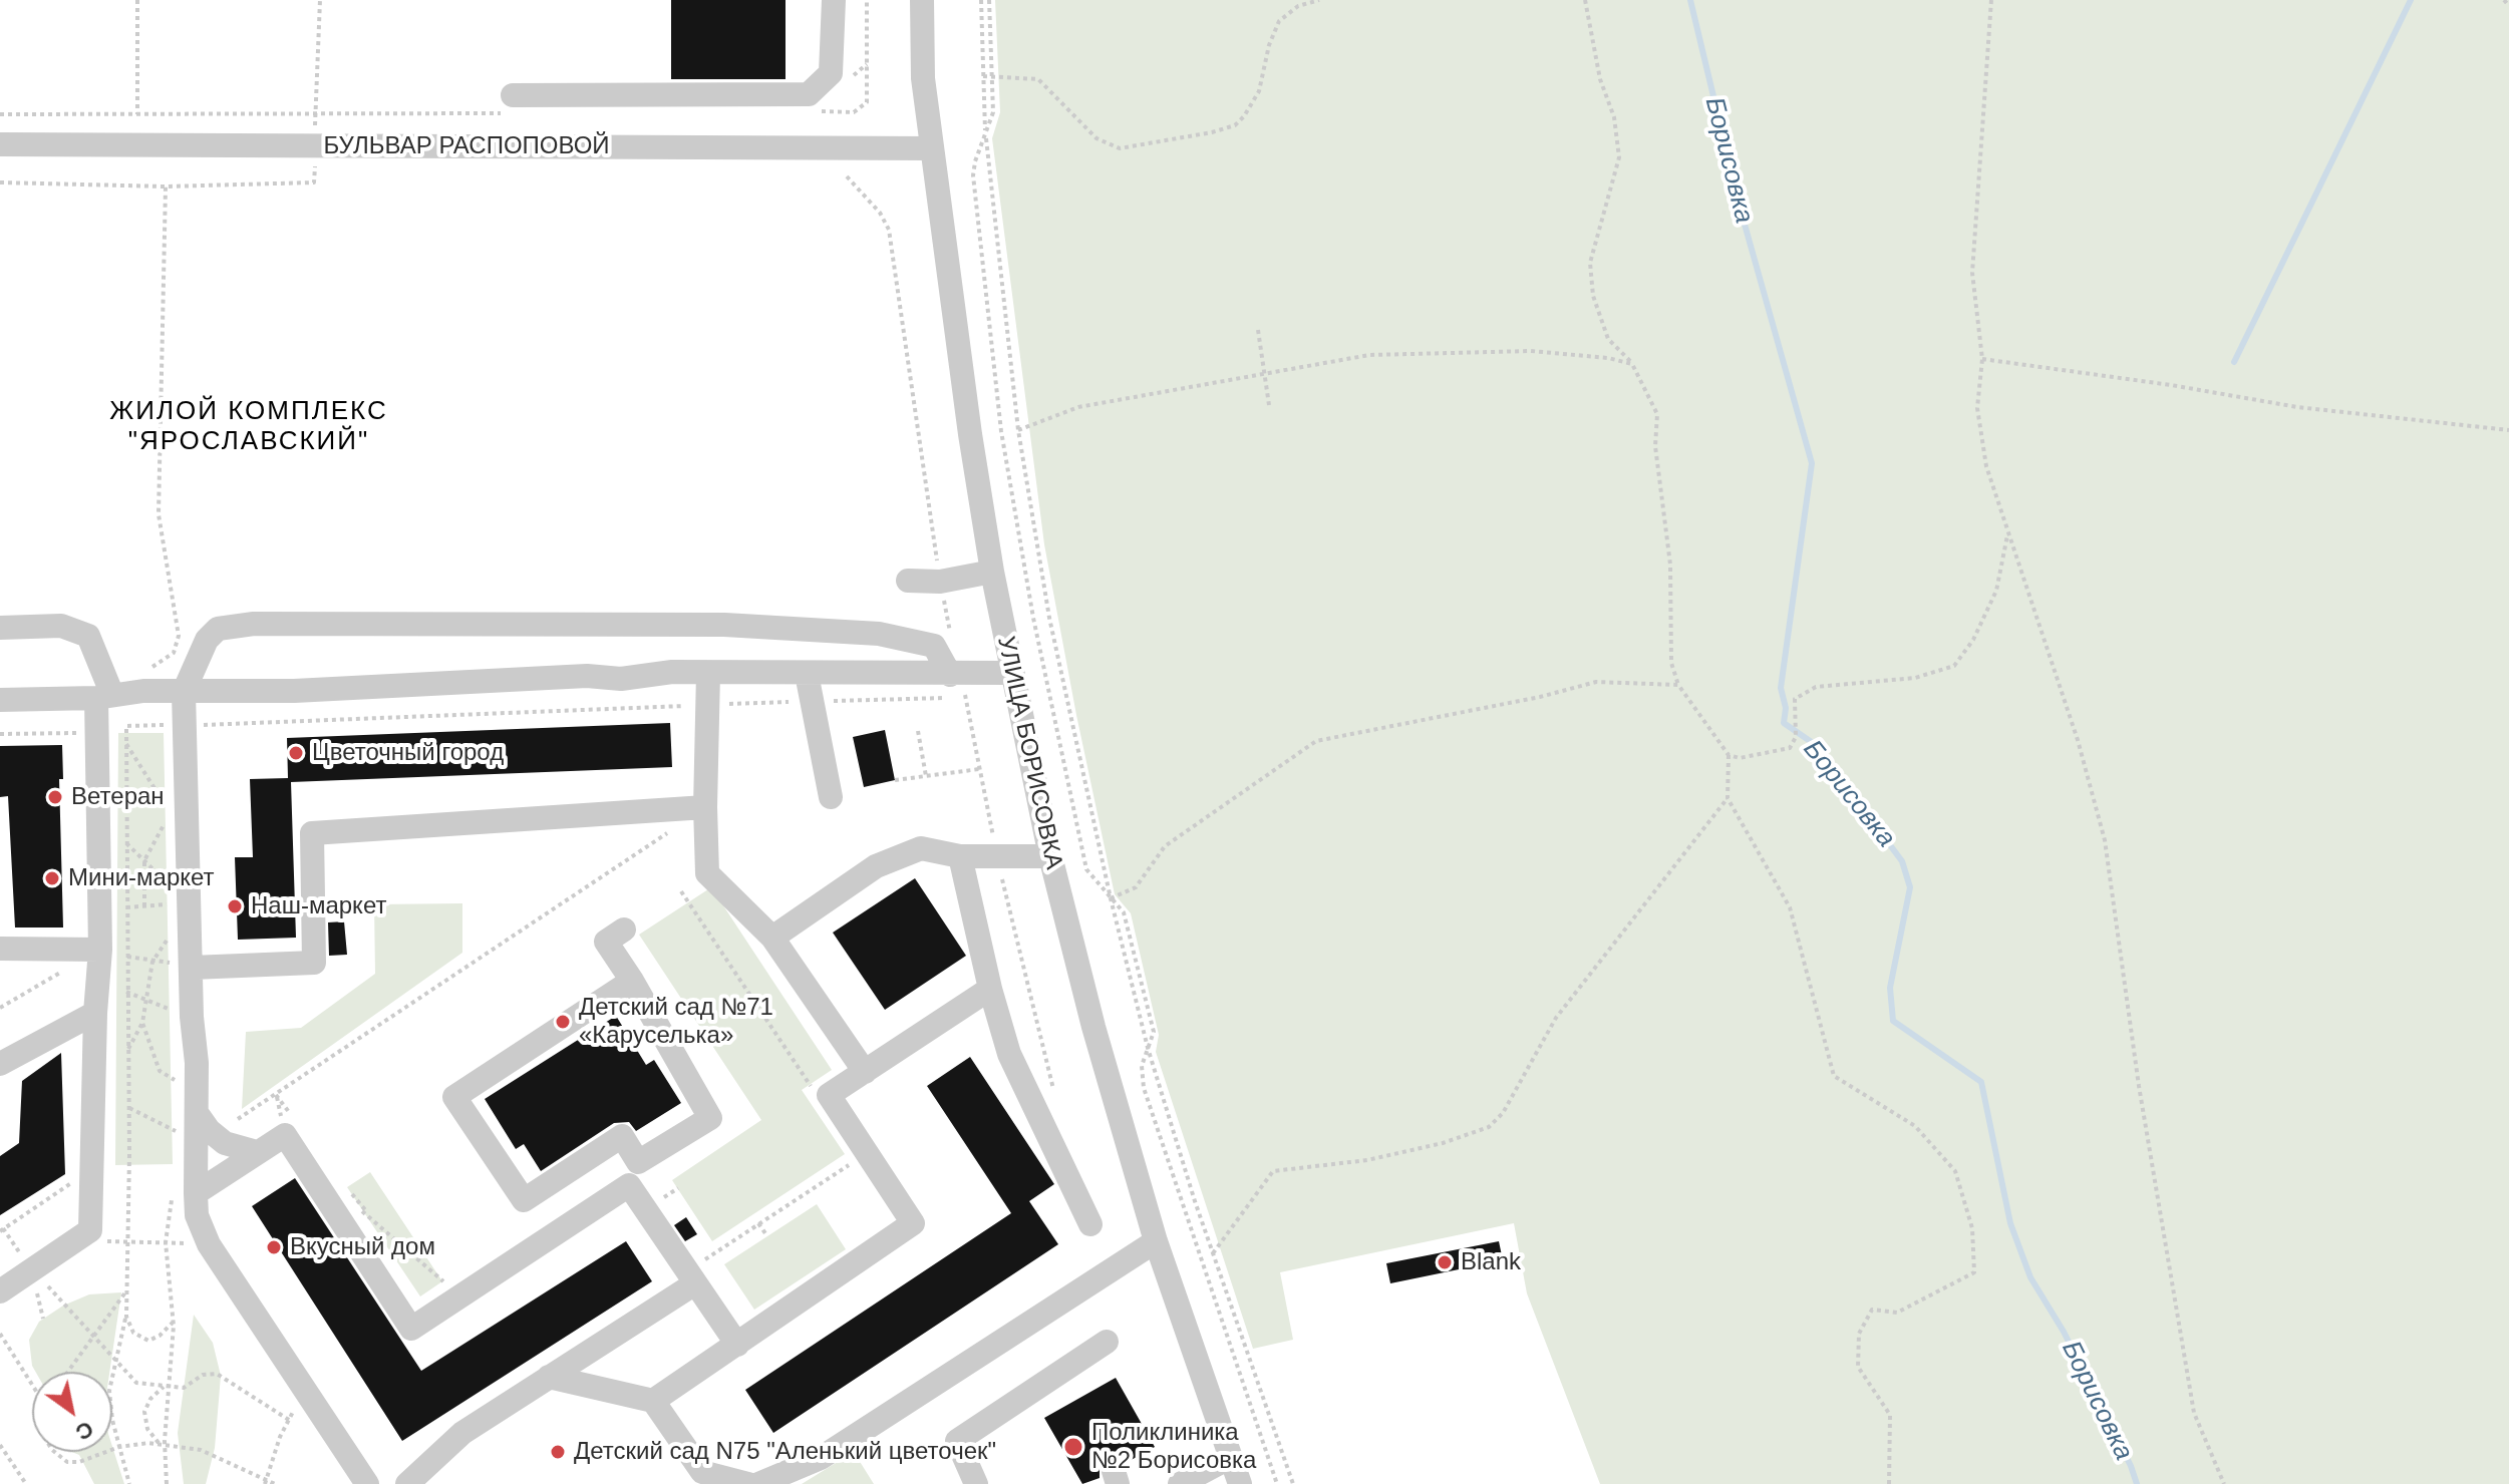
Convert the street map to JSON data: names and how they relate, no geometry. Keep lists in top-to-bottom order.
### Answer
{
  "streets": {
    "street": ["БУЛЬВАР РАСПОПОВОЙ", "УЛИЦА БОРИСОВКА"]
  },
  "crossings": [
    ["БУЛЬВАР РАСПОПОВОЙ", "УЛИЦА БОРИСОВКА"]
  ],
  "districts": ["ЖИЛОЙ КОМПЛЕКС \"ЯРОСЛАВСКИЙ\""],
  "water": ["Борисовка"],
  "places": [
    "Цветочный город",
    "Ветеран",
    "Мини-маркет",
    "Наш-маркет",
    "Детский сад №71 «Каруселька»",
    "Вкусный дом",
    "Blank",
    "Поликлиника №2 Борисовка",
    "Детский сад N75 \"Аленький цветочек\""
  ],
  "north": "bottom right"
}
